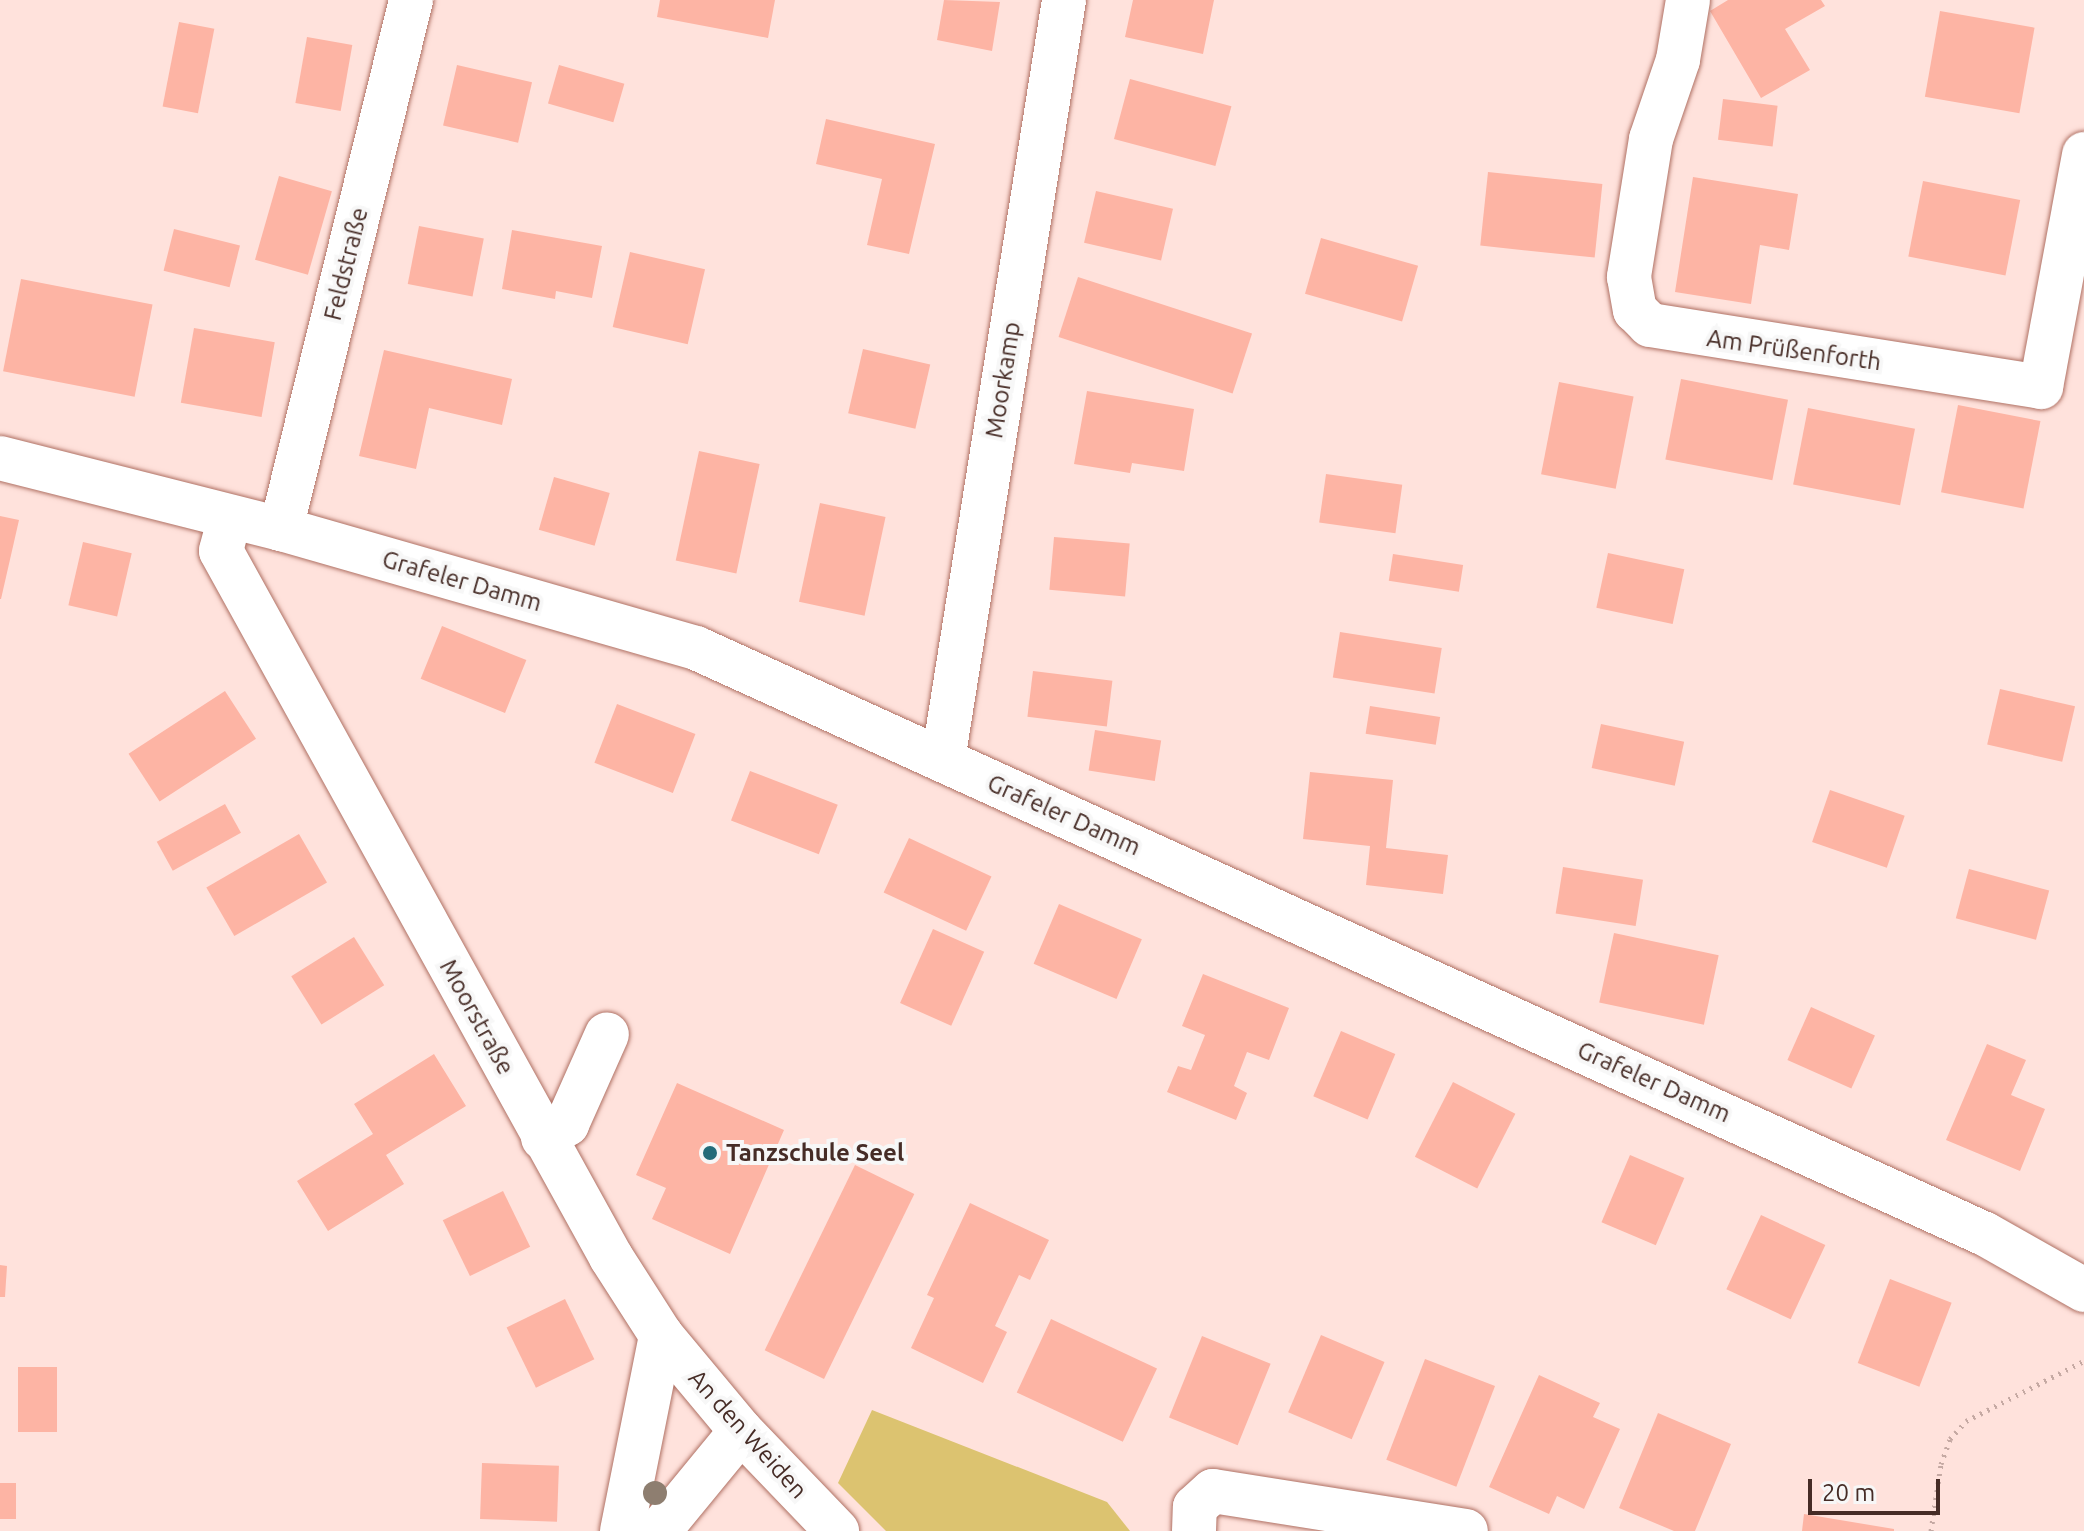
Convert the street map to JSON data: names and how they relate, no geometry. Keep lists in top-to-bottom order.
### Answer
{
  "streets": {
    "street": [
      "Feldstraße",
      "Am Prüßenforth",
      "Moorkamp",
      "Grafeler Damm",
      "Moorstraße",
      "An den Weiden"
    ]
  },
  "crossings": [
    ["Feldstraße", "Grafeler Damm"],
    ["Moorkamp", "Grafeler Damm"],
    ["Grafeler Damm", "Moorstraße"],
    ["Moorstraße", "An den Weiden"]
  ],
  "places": ["Tanzschule Seel"],
  "scale_bar": "20 m"
}
